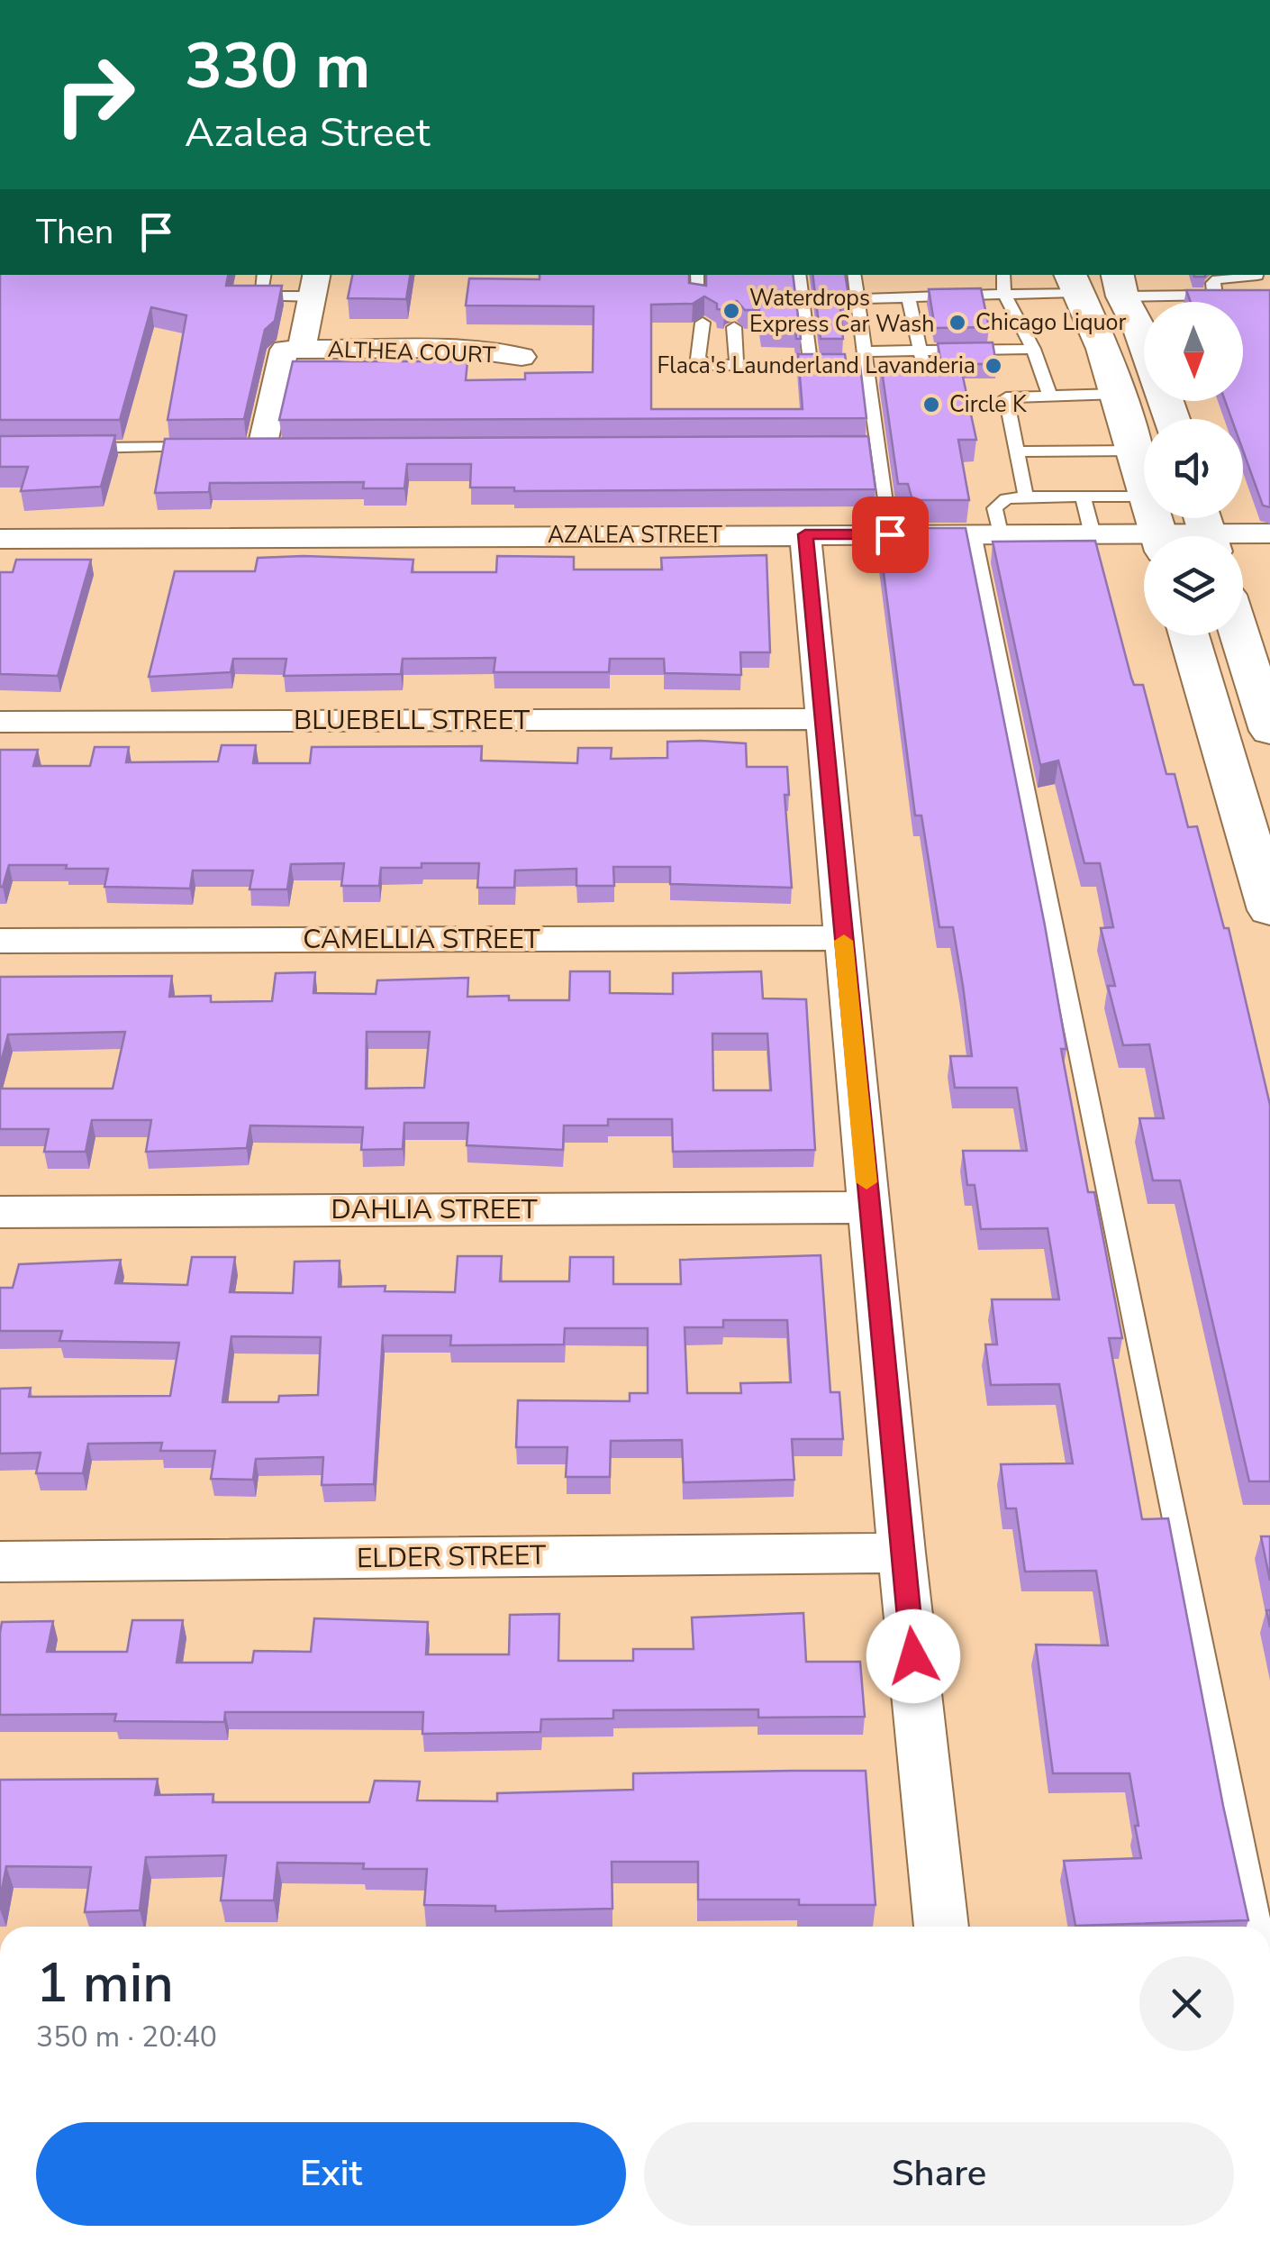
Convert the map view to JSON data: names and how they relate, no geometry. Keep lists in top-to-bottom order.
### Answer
{
  "streets": {
    "street": [
      "ALTHEA COURT",
      "AZALEA STREET",
      "BLUEBELL STREET",
      "CAMELLIA STREET",
      "DAHLIA STREET",
      "ELDER STREET"
    ]
  },
  "places": [
    "Waterdrops Express Car Wash",
    "Chicago Liquor",
    "Flaca's Launderland Lavanderia",
    "Circle K"
  ],
  "north": "bottom",
  "page": {
    "turn": ["330 m", "Azalea Street"],
    "then": "Then",
    "heading": ["1 min", "350 m · 20:40"],
    "buttons": ["Exit", "Share"]
  }
}
